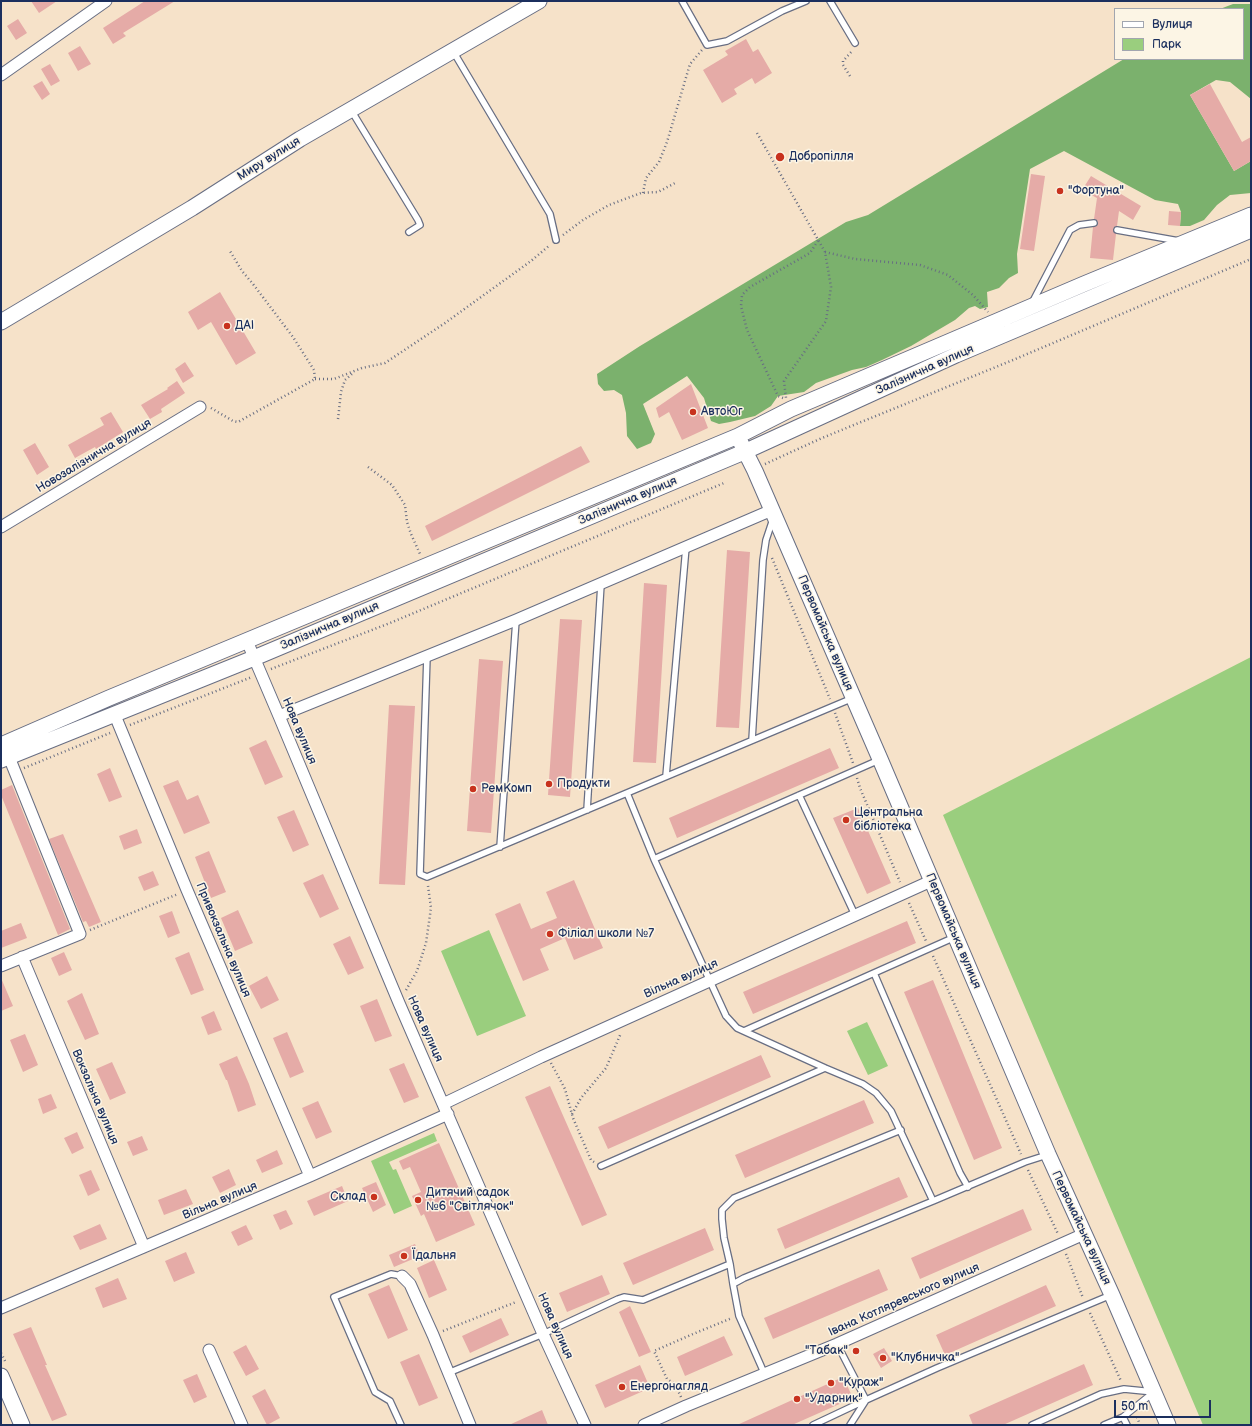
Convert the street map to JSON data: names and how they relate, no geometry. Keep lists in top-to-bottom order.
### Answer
{
  "streets": {
    "main road": ["Миру вулиця", "Залізнична вулиця", "Первомайська вулиця"],
    "street": [
      "Новозалізнична вулиця",
      "Нова вулиця",
      "Привокзальна вулиця",
      "Вільна вулиця",
      "Вокзальна вулиця",
      "Івана Котляревського вулиця"
    ]
  },
  "crossings": [
    ["Залізнична вулиця", "Первомайська вулиця"],
    ["Залізнична вулиця", "Нова вулиця"],
    ["Залізнична вулиця", "Привокзальна вулиця"],
    ["Первомайська вулиця", "Вільна вулиця"],
    ["Первомайська вулиця", "Івана Котляревського вулиця"],
    ["Нова вулиця", "Вільна вулиця"],
    ["Привокзальна вулиця", "Вільна вулиця"],
    ["Вільна вулиця", "Вокзальна вулиця"]
  ],
  "places": [
    "Добропілля",
    "\"Фортуна\"",
    "ДАІ",
    "АвтоЮг",
    "Продукти",
    "РемКомп",
    "Центральна бібліотека",
    "Філіал школи №7",
    "Склад",
    "Дитячий садок №6 \"Світлячок\"",
    "Їдальня",
    "\"Табак\"",
    "\"Клубничка\"",
    "\"Кураж\"",
    "Енергонагляд",
    "\"Ударник\""
  ],
  "legend": ["Вулиця", "Парк"],
  "scale_bar": "50 m"
}
